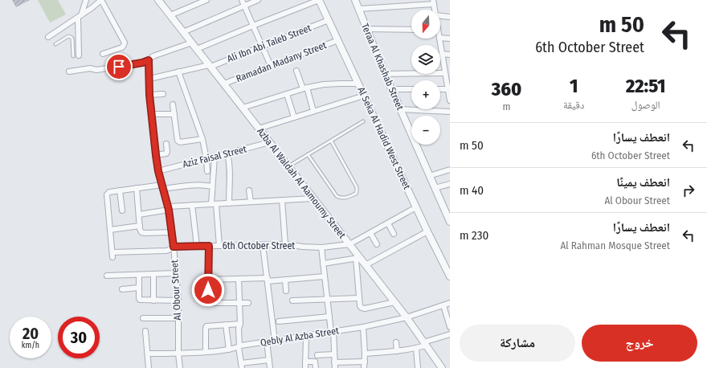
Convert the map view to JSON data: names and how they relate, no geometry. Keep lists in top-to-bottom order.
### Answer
{
  "streets": {
    "street": [
      "Ali Ibn Abi Taleb Street",
      "Ramadan Madany Street",
      "Teraa Al Khashab Street",
      "Al Seka Al Hadid West Street",
      "Aziz Faisal Street",
      "Azba Al Waldah Al Aamoumy Street",
      "6th October Street",
      "Al Obour Street",
      "Qebly Al Azba Street"
    ]
  },
  "crossings": [
    ["Ali Ibn Abi Taleb Street", "Al Seka Al Hadid West Street"],
    ["Ali Ibn Abi Taleb Street", "Azba Al Waldah Al Aamoumy Street"],
    ["Ali Ibn Abi Taleb Street", "Al Obour Street"],
    ["Ramadan Madany Street", "Al Seka Al Hadid West Street"],
    ["Ramadan Madany Street", "Azba Al Waldah Al Aamoumy Street"],
    ["Aziz Faisal Street", "Azba Al Waldah Al Aamoumy Street"],
    ["Aziz Faisal Street", "Al Obour Street"],
    ["Azba Al Waldah Al Aamoumy Street", "6th October Street"],
    ["Azba Al Waldah Al Aamoumy Street", "Qebly Al Azba Street"],
    ["6th October Street", "Al Obour Street"],
    ["Al Obour Street", "Qebly Al Azba Street"]
  ],
  "north": "bottom",
  "page": {
    "turn": ["50 m", "6th October Street"],
    "map_buttons": ["+", "−"],
    "eta": [
      "22:51",
      "الوصول",
      "1",
      "دقيقة",
      "360",
      "m"
    ],
    "list": [
      {
        "name": "انعطف يسارًا",
        "note": "6th October Street",
        "value": "50 m"
      },
      {
        "name": "انعطف يمينًا",
        "note": "Al Obour Street",
        "value": "40 m"
      },
      {
        "name": "انعطف يسارًا",
        "note": "Al Rahman Mosque Street",
        "value": "230 m"
      }
    ],
    "speed": "20 km/h",
    "limit": "30",
    "buttons": ["خروج", "مشاركة"]
  }
}
